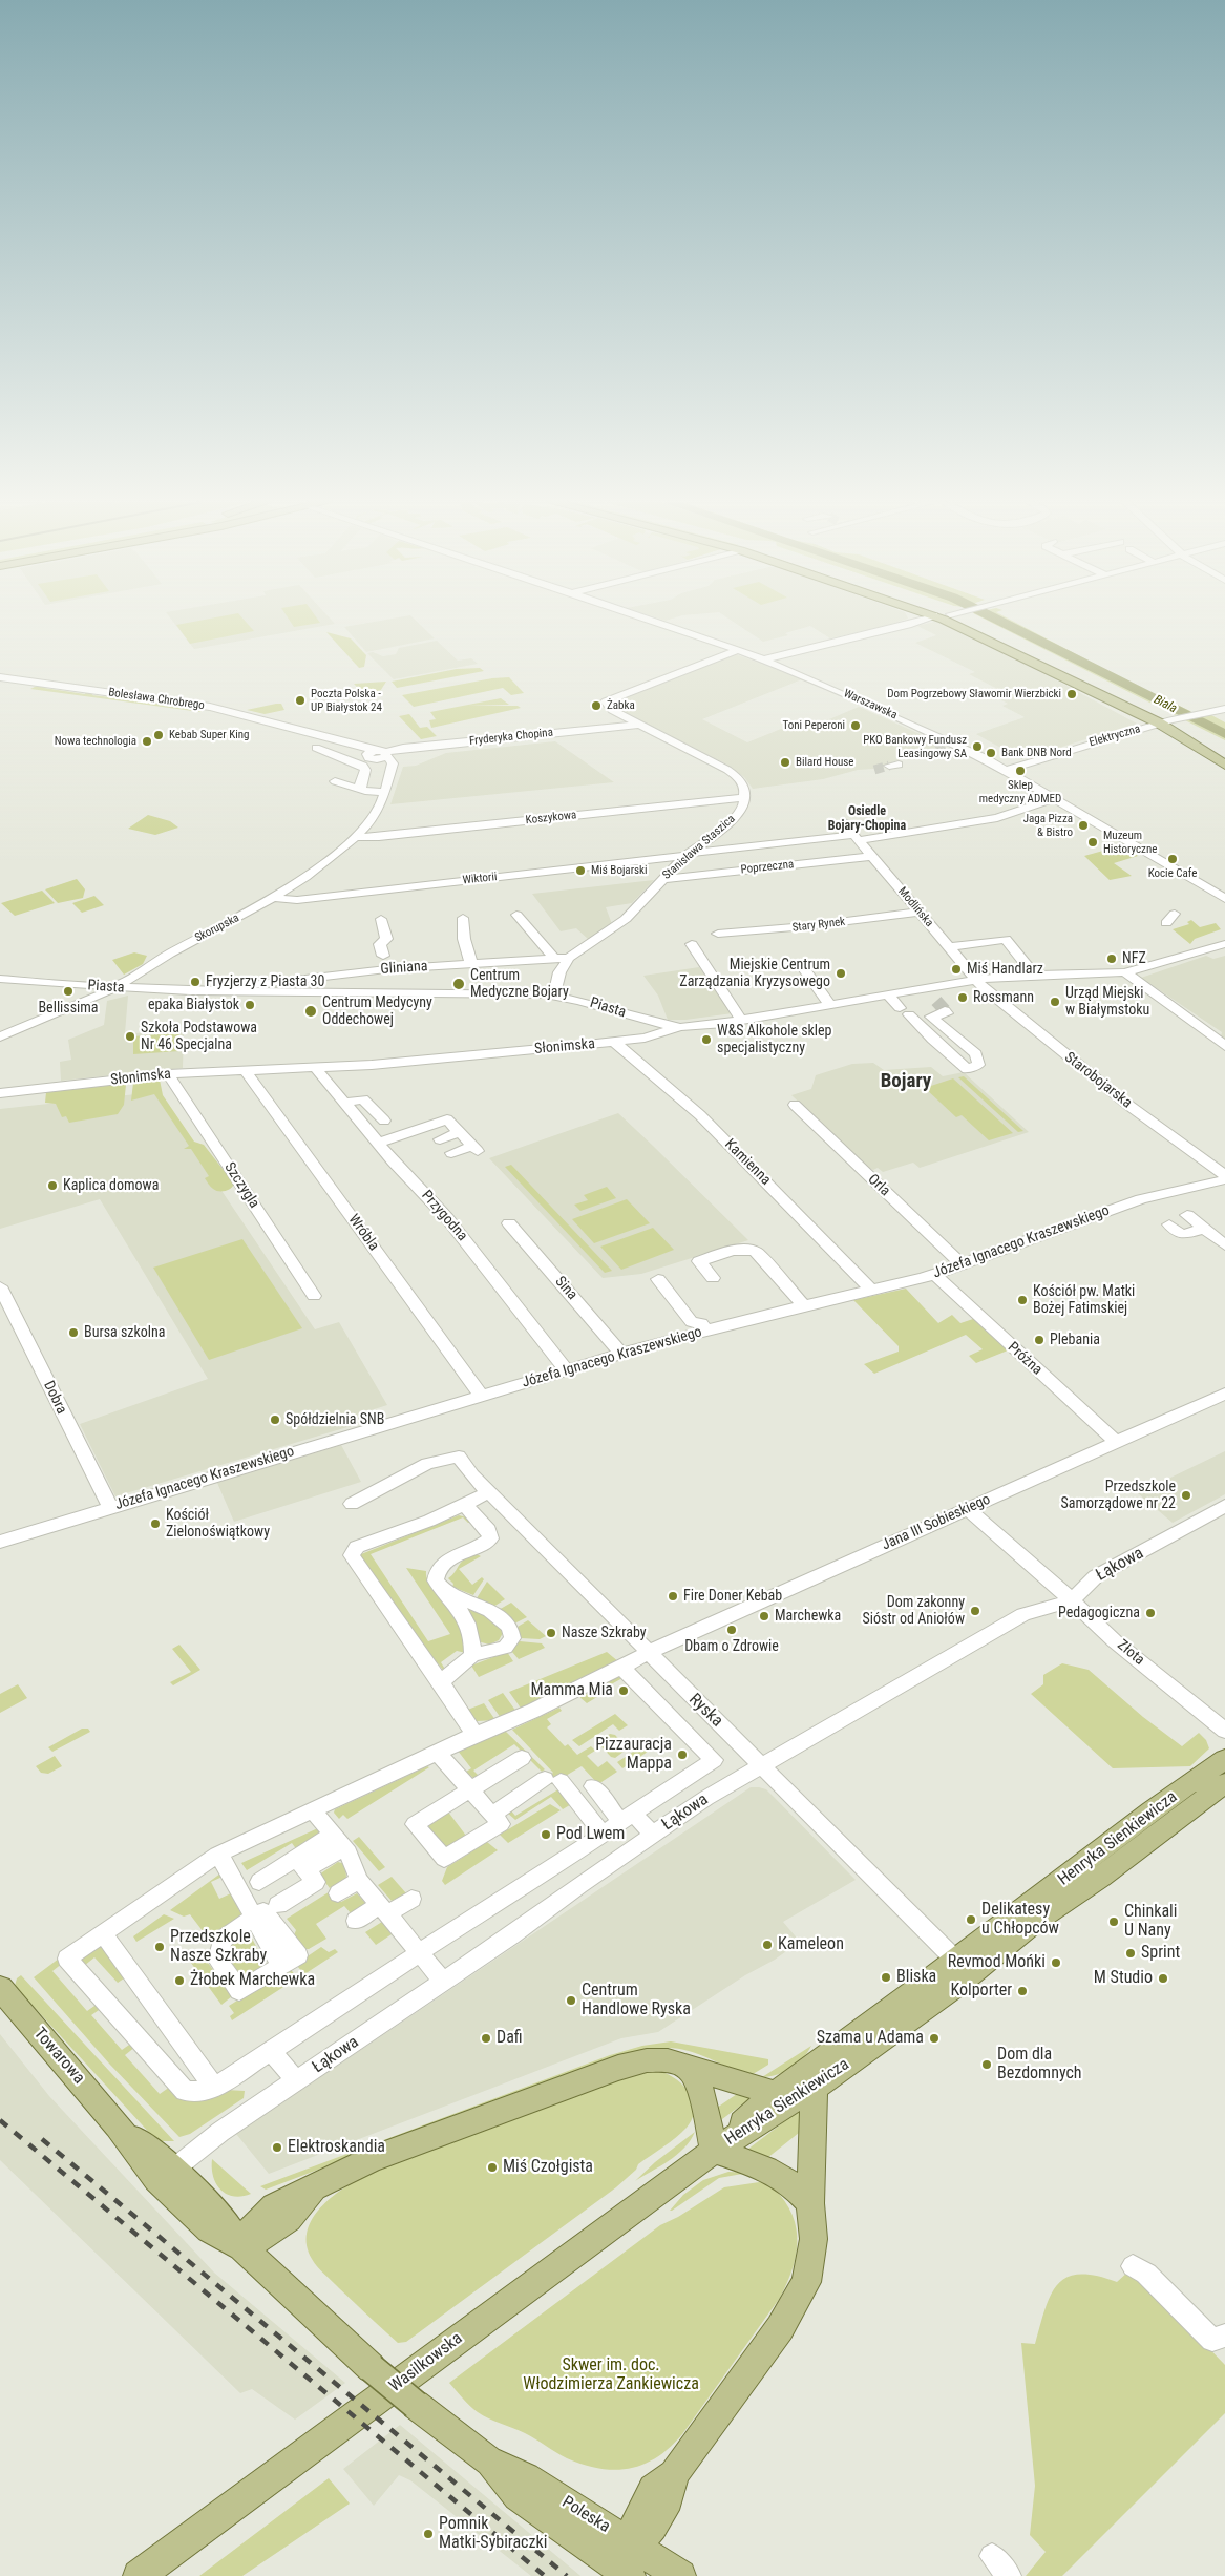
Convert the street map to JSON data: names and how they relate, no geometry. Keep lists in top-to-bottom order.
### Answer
{
  "streets": {
    "main road": [
      "Henryka Sienkiewicza",
      "Towarowa",
      "Wasilkowska",
      "Poleska"
    ],
    "street": [
      "Bolesława Chrobrego",
      "Warszawska",
      "Elektryczna",
      "Fryderyka Chopina",
      "Koszykowa",
      "Stanisława Staszica",
      "Poprzeczna",
      "Wiktorii",
      "Modlińska",
      "Stary Rynek",
      "Skorupska",
      "Gliniana",
      "Piasta",
      "Słonimska",
      "Starobojarska",
      "Kamienna",
      "Szczygla",
      "Orla",
      "Przygodna",
      "Wróbla",
      "Józefa Ignacego Kraszewskiego",
      "Sina",
      "Próżna",
      "Dobra",
      "Jana III Sobieskiego",
      "Łąkowa",
      "Złota",
      "Ryska"
    ]
  },
  "crossings": [
    ["Bolesława Chrobrego", "Fryderyka Chopina"],
    ["Bolesława Chrobrego", "Skorupska"],
    ["Warszawska", "Elektryczna"],
    ["Fryderyka Chopina", "Skorupska"],
    ["Koszykowa", "Stanisława Staszica"],
    ["Koszykowa", "Skorupska"],
    ["Stanisława Staszica", "Poprzeczna"],
    ["Stanisława Staszica", "Wiktorii"],
    ["Stanisława Staszica", "Gliniana"],
    ["Stanisława Staszica", "Piasta"],
    ["Poprzeczna", "Modlińska"],
    ["Wiktorii", "Skorupska"],
    ["Modlińska", "Stary Rynek"],
    ["Modlińska", "Słonimska"],
    ["Modlińska", "Starobojarska"],
    ["Skorupska", "Piasta"],
    ["Gliniana", "Piasta"],
    ["Piasta", "Słonimska"],
    ["Słonimska", "Starobojarska"],
    ["Słonimska", "Kamienna"],
    ["Słonimska", "Szczygla"],
    ["Słonimska", "Przygodna"],
    ["Słonimska", "Wróbla"],
    ["Kamienna", "Józefa Ignacego Kraszewskiego"],
    ["Orla", "Józefa Ignacego Kraszewskiego"],
    ["Przygodna", "Józefa Ignacego Kraszewskiego"],
    ["Wróbla", "Józefa Ignacego Kraszewskiego"],
    ["Józefa Ignacego Kraszewskiego", "Sina"],
    ["Józefa Ignacego Kraszewskiego", "Próżna"],
    ["Józefa Ignacego Kraszewskiego", "Dobra"],
    ["Próżna", "Jana III Sobieskiego"],
    ["Jana III Sobieskiego", "Złota"],
    ["Jana III Sobieskiego", "Ryska"],
    ["Łąkowa", "Złota"],
    ["Łąkowa", "Ryska"],
    ["Łąkowa", "Towarowa"],
    ["Ryska", "Henryka Sienkiewicza"],
    ["Henryka Sienkiewicza", "Wasilkowska"],
    ["Towarowa", "Poleska"]
  ],
  "districts": ["Osiedle Bojary-Chopina", "Bojary"],
  "water": ["Biala"],
  "parks": ["Skwer im. doc. Włodzimierza Zankiewicza"],
  "places": [
    "Dom Pogrzebowy Sławomir Wierzbicki",
    "Poczta Polska - UP Białystok 24",
    "Żabka",
    "Toni Peperoni",
    "Kebab Super King",
    "Nowa technologia",
    "PKO Bankowy Fundusz Leasingowy SA",
    "Bank DNB Nord",
    "Bilard House",
    "Sklep medyczny ADMED",
    "Jaga Pizza & Bistro",
    "Muzeum Historyczne",
    "Kocie Cafe",
    "Miś Bojarski",
    "NFZ",
    "Miś Handlarz",
    "Miejskie Centrum Zarządzania Kryzysowego",
    "Fryzjerzy z Piasta 30",
    "Centrum Medyczne Bojary",
    "Bellissima",
    "Rossmann",
    "Urząd Miejski w Białymstoku",
    "epaka Białystok",
    "Centrum Medycyny Oddechowej",
    "Szkoła Podstawowa Nr 46 Specjalna",
    "W&S Alkohole sklep specjalistyczny",
    "Kaplica domowa",
    "Kościół pw. Matki Bożej Fatimskiej",
    "Bursa szkolna",
    "Plebania",
    "Spółdzielnia SNB",
    "Przedszkole Samorządowe nr 22",
    "Kościół Zielonoświątkowy",
    "Fire Doner Kebab",
    "Dom zakonny Sióstr od Aniołów",
    "Pedagogiczna",
    "Marchewka",
    "Dbam o Zdrowie",
    "Nasze Szkraby",
    "Mamma Mia",
    "Pizzauracja Mappa",
    "Pod Lwem",
    "Delikatesy u Chłopców",
    "Chinkali U Nany",
    "Kameleon",
    "Przedszkole Nasze Szkraby",
    "Sprint",
    "Revmod Mońki",
    "Bliska",
    "M Studio",
    "Żłobek Marchewka",
    "Kolporter",
    "Centrum Handlowe Ryska",
    "Dafi",
    "Szama u Adama",
    "Dom dla Bezdomnych",
    "Elektroskandia",
    "Miś Czołgista",
    "Pomnik Matki-Sybiraczki"
  ]
}
